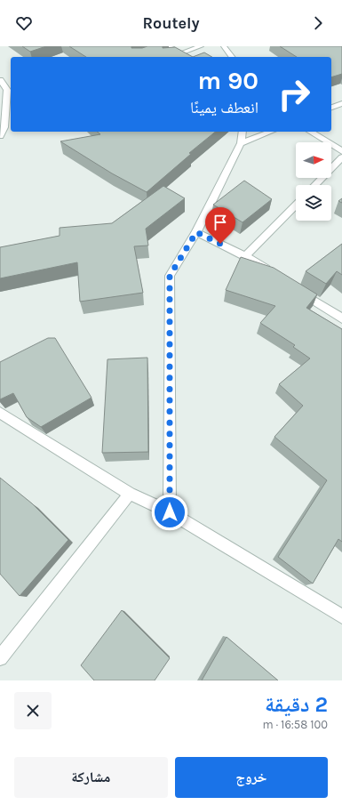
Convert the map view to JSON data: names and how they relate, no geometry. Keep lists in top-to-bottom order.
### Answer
{
  "north": "right",
  "page": {
    "header": "Routely",
    "turn": ["90 m", "انعطف يمينًا"],
    "heading": ["2 دقيقة", "100 m · 16:58"],
    "buttons": ["خروج", "مشاركة"]
  }
}
